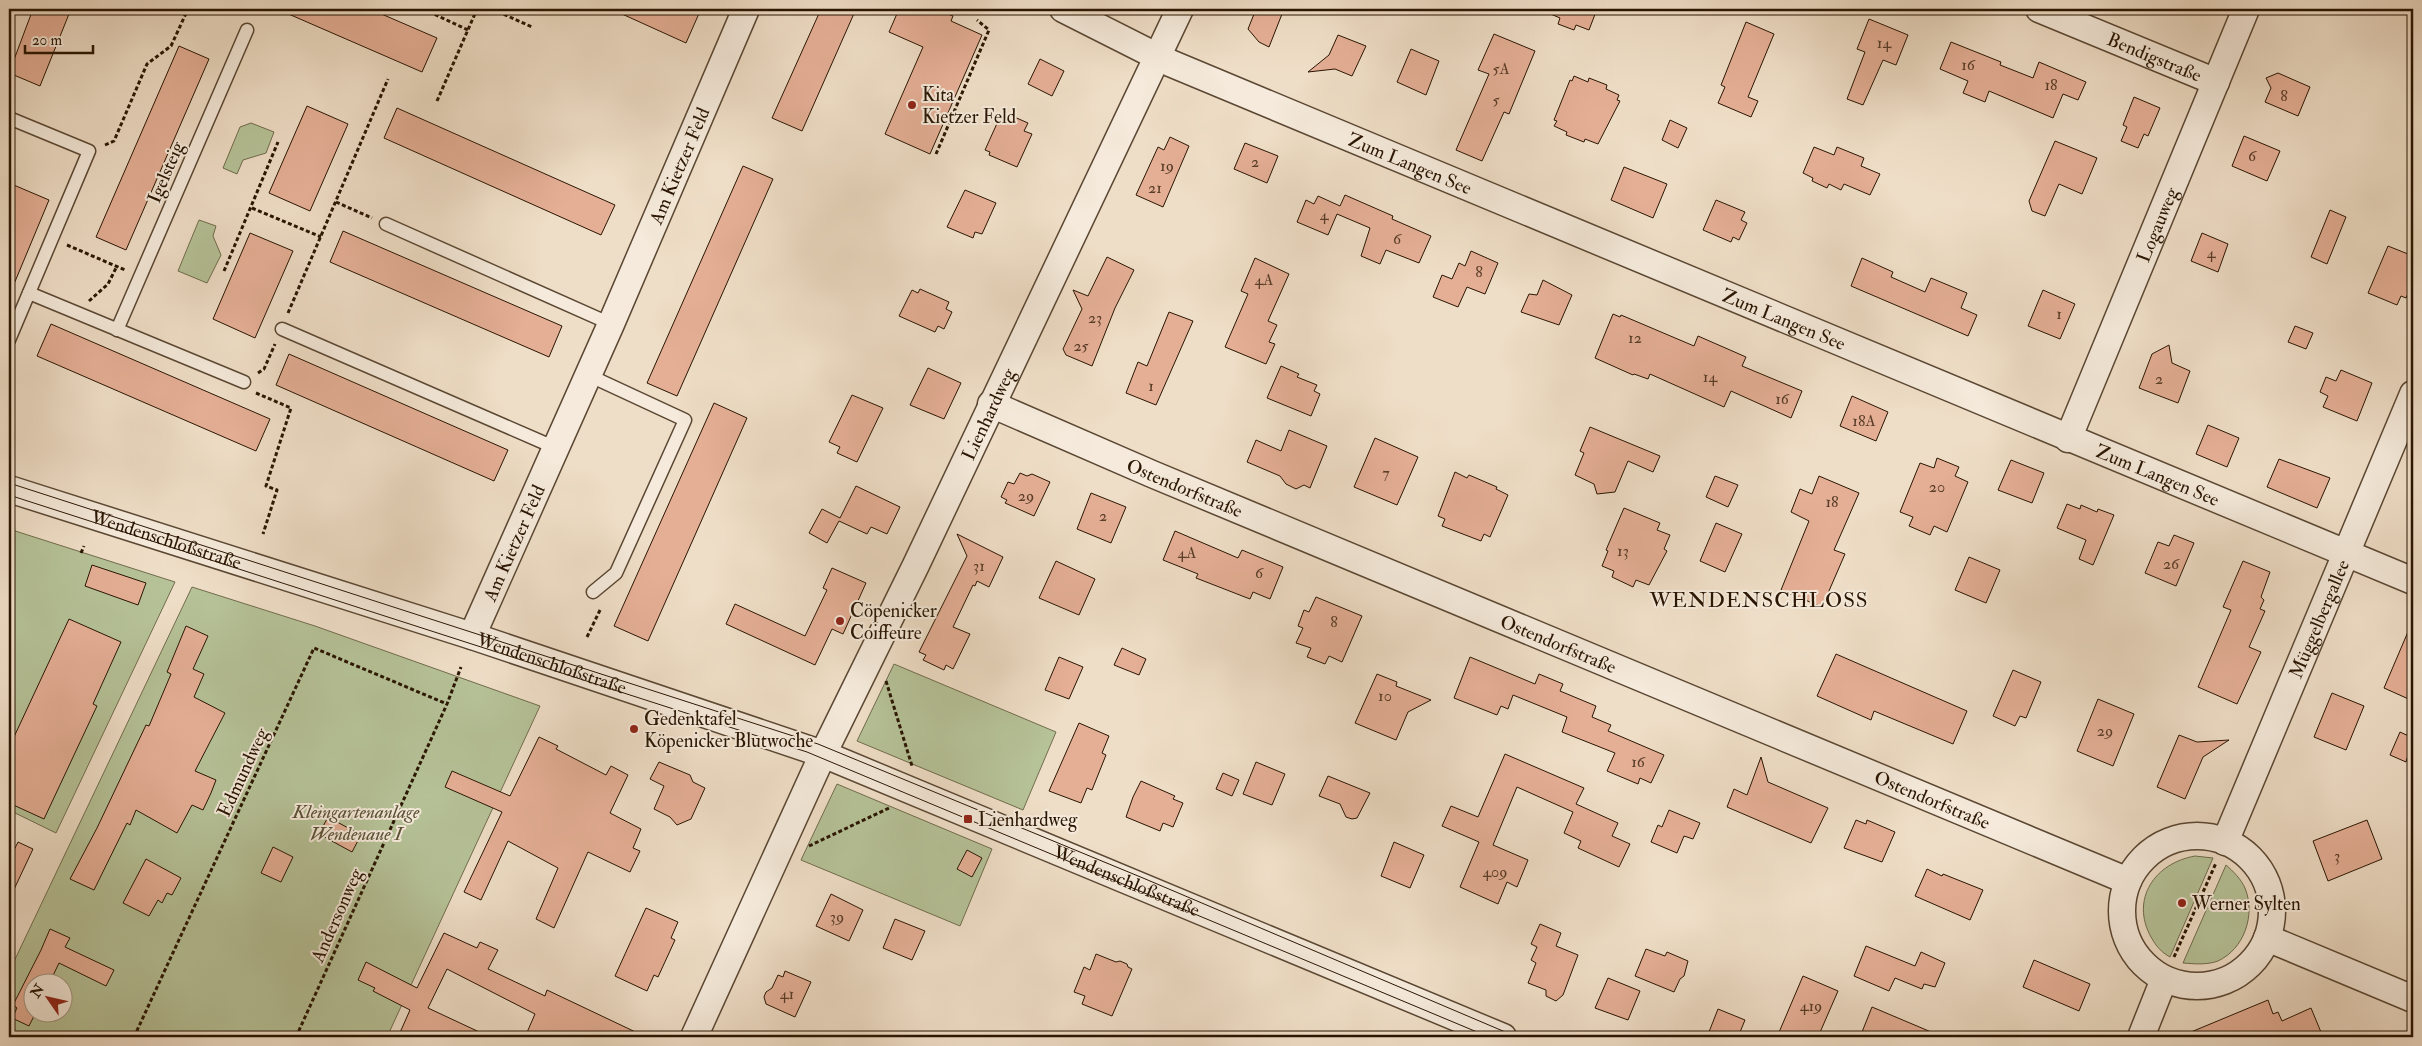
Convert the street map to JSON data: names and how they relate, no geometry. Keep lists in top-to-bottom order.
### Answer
{
  "streets": {
    "street": [
      "Bendigstraße",
      "Zum Langen See",
      "Am Kietzer Feld",
      "Logauweg",
      "Lienhardweg",
      "Ostendorfstraße",
      "Wendenschloßstraße",
      "Müggelbergallee"
    ],
    "lane": ["Igelsteig"],
    "path": ["Edmundweg", "Andersonweg"]
  },
  "crossings": [
    ["Bendigstraße", "Logauweg"],
    ["Zum Langen See", "Logauweg"],
    ["Zum Langen See", "Lienhardweg"],
    ["Zum Langen See", "Müggelbergallee"],
    ["Am Kietzer Feld", "Wendenschloßstraße"],
    ["Lienhardweg", "Ostendorfstraße"],
    ["Lienhardweg", "Wendenschloßstraße"],
    ["Edmundweg", "Andersonweg"]
  ],
  "districts": ["WENDENSCHLOSS"],
  "parks": ["Kleingartenanlage Wendenaue I"],
  "places": {
    "other": [
      "Kita Kietzer Feld",
      "Cöpenicker Coiffeure",
      "Gedenktafel Köpenicker Blutwoche",
      "Werner Sylten"
    ],
    "transit": ["Lienhardweg"]
  },
  "house_numbers": [
    "14",
    "16",
    "5A",
    "18",
    "8",
    "5",
    "6",
    "2",
    "19",
    "21",
    "4",
    "6",
    "4",
    "8",
    "4A",
    "1",
    "23",
    "12",
    "25",
    "14",
    "2",
    "1",
    "16",
    "18A",
    "7",
    "20",
    "29",
    "18",
    "2",
    "13",
    "4A",
    "26",
    "31",
    "6",
    "8",
    "10",
    "29",
    "16",
    "3",
    "409",
    "39",
    "41",
    "419"
  ],
  "scale_bar": "20 m",
  "north": "top left"
}
